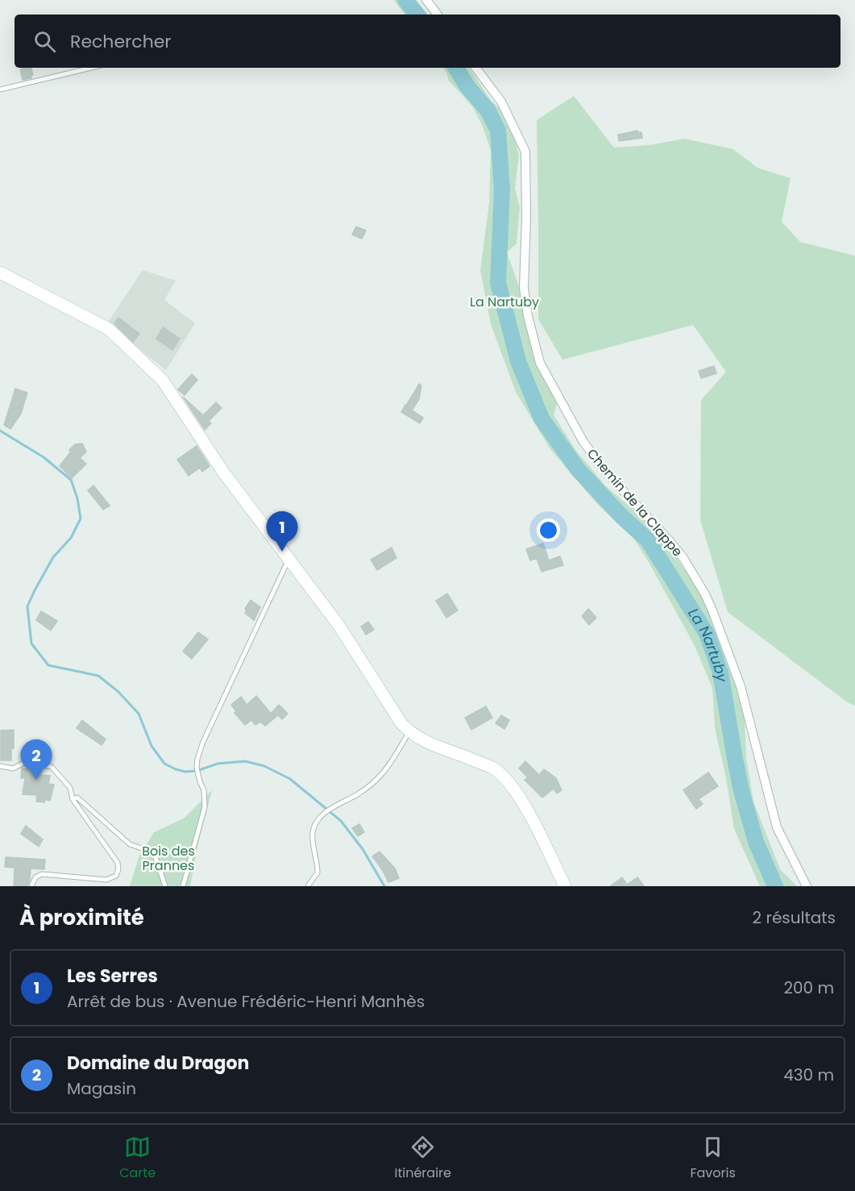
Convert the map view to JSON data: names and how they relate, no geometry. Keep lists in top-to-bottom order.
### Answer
{
  "streets": {
    "street": ["Chemin de la Clappe"]
  },
  "water": ["La Nartuby"],
  "parks": ["La Nartuby", "Bois des Prannes"],
  "page": {
    "search": "Rechercher",
    "pins": ["1", "2"],
    "heading": ["À proximité", "2 résultats"],
    "list": [
      {
        "mark": "1",
        "name": "Les Serres",
        "note": "Arrêt de bus · Avenue Frédéric-Henri Manhès",
        "value": "200 m"
      },
      {
        "mark": "2",
        "name": "Domaine du Dragon",
        "note": "Magasin",
        "value": "430 m"
      }
    ],
    "nav": ["Carte", "Itinéraire", "Favoris"]
  }
}
